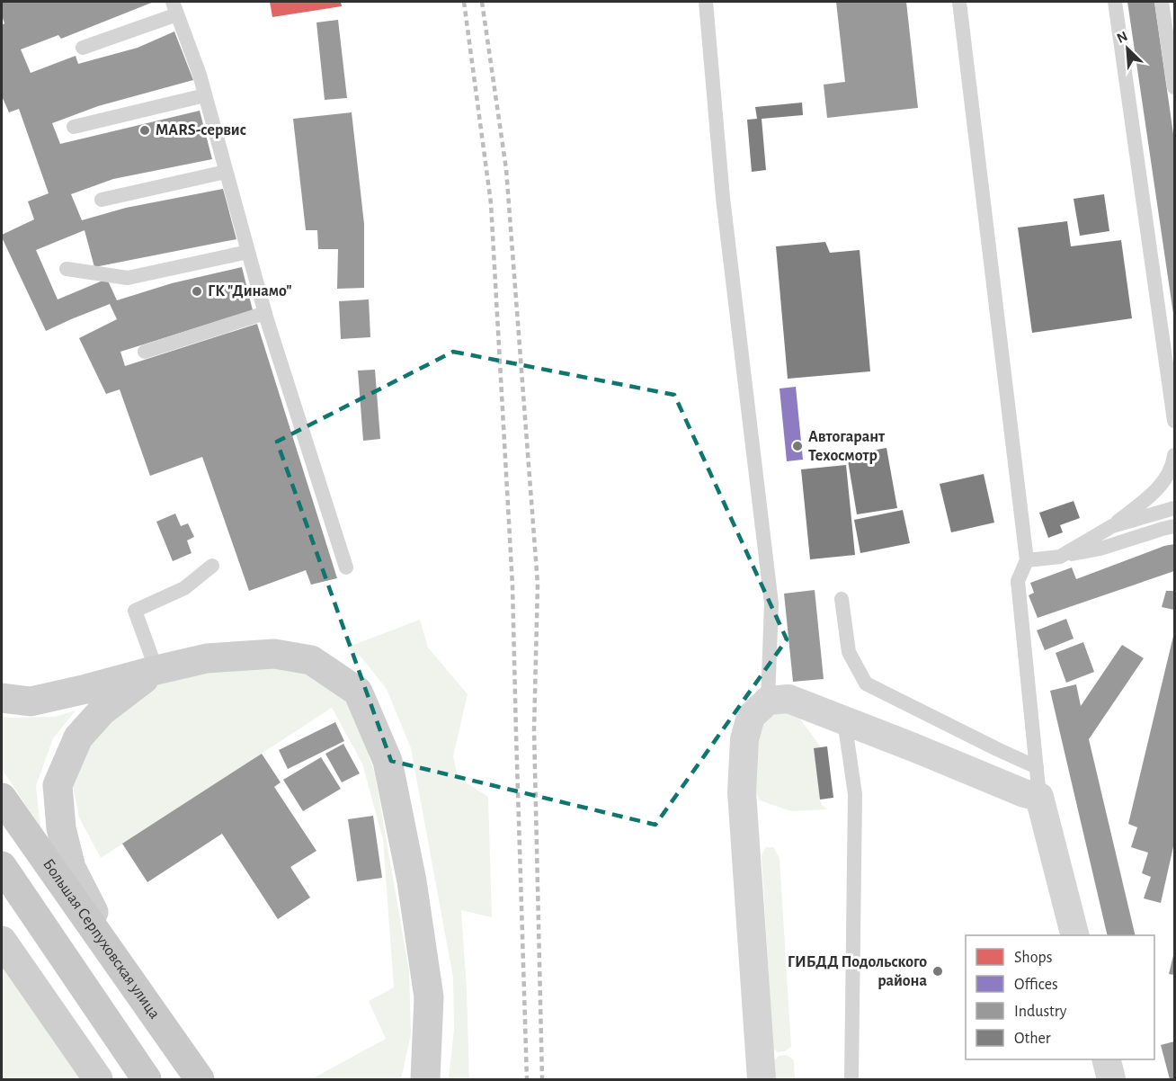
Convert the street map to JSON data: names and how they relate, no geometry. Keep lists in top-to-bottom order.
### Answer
{
  "streets": {
    "main road": ["Большая Серпуховская улица"]
  },
  "places": [
    "MARS-сервис",
    "ГК \"Динамо\"",
    "Автогарант Техосмотр",
    "ГИБДД Подольского района"
  ],
  "legend": [
    "Shops",
    "Offices",
    "Industry",
    "Other"
  ],
  "north": "top left"
}
